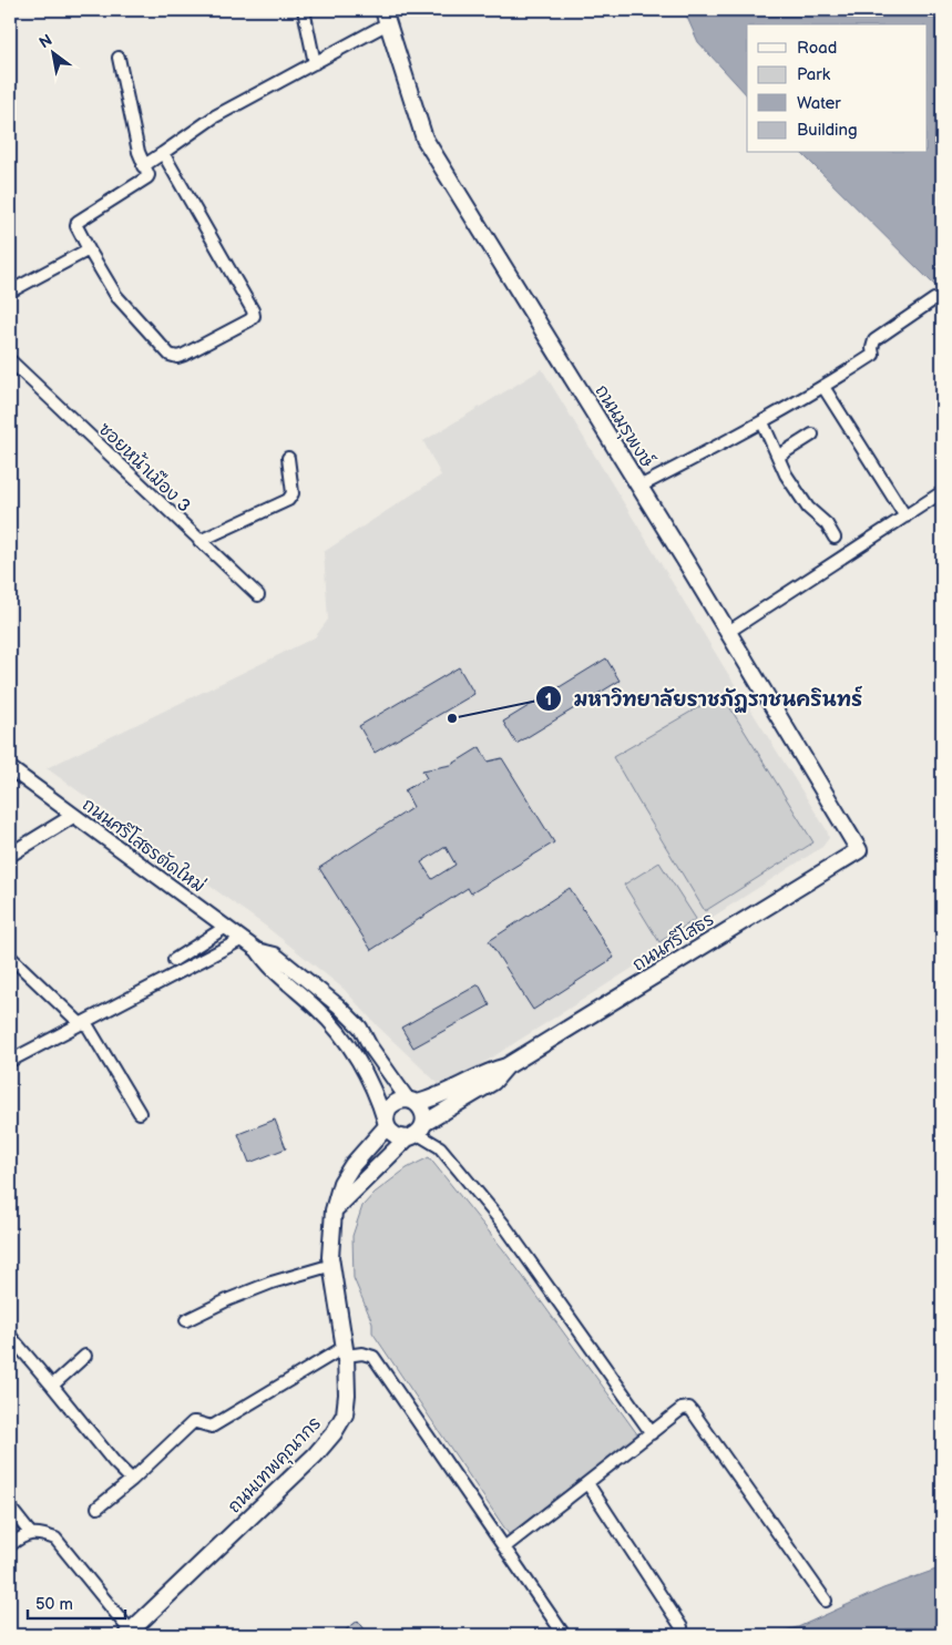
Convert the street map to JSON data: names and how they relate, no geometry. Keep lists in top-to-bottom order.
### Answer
{
  "streets": {
    "main road": ["ถนนมรุพงษ์", "ถนนศรีโสธร", "ถนนเทพคุณากร"],
    "street": ["ซอยหน้าเมือง 3", "ถนนศรีโสธรตัดใหม่"]
  },
  "crossings": [
    ["ถนนมรุพงษ์", "ถนนศรีโสธร"],
    ["ถนนศรีโสธรตัดใหม่", "ถนนศรีโสธร"],
    ["ถนนศรีโสธรตัดใหม่", "ถนนเทพคุณากร"],
    ["ถนนศรีโสธร", "ถนนเทพคุณากร"]
  ],
  "places": ["มหาวิทยาลัยราชภัฏราชนครินทร์"],
  "legend": [
    "Road",
    "Park",
    "Water",
    "Building"
  ],
  "scale_bar": "50 m",
  "north": "top left"
}
